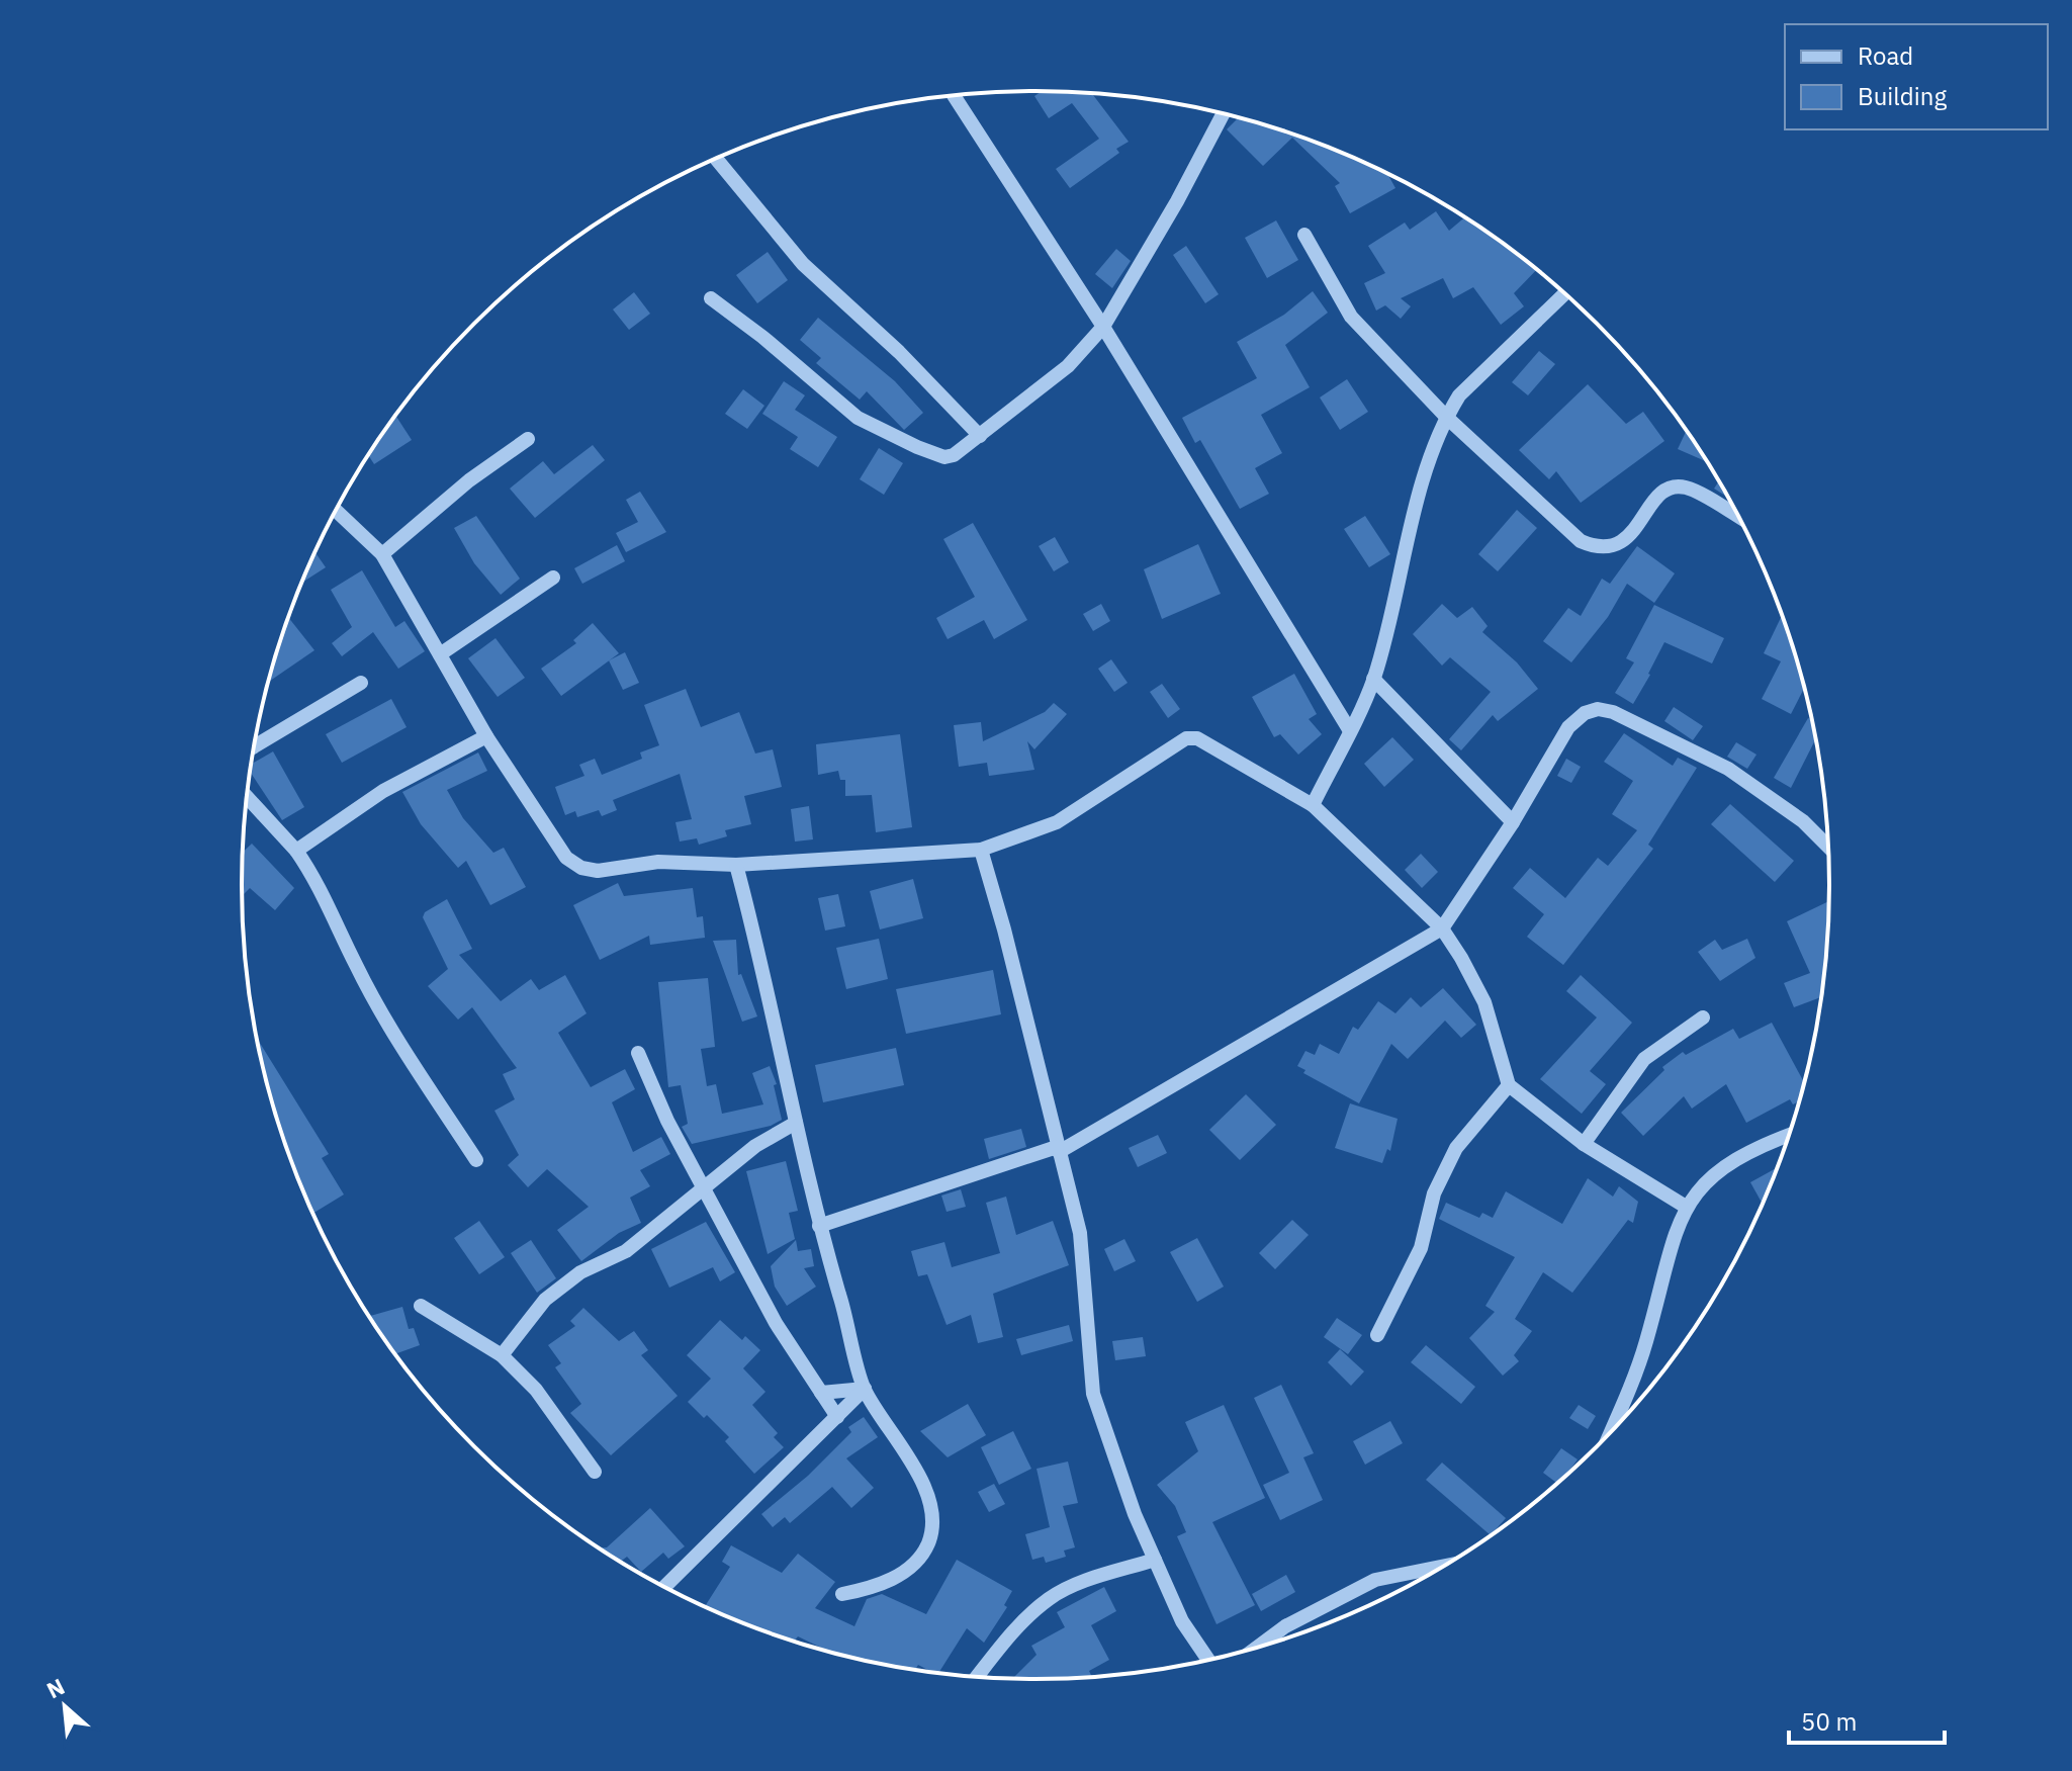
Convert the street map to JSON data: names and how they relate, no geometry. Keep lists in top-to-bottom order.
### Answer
{
  "legend": ["Road", "Building"],
  "scale_bar": "50 m",
  "north": "top left"
}
